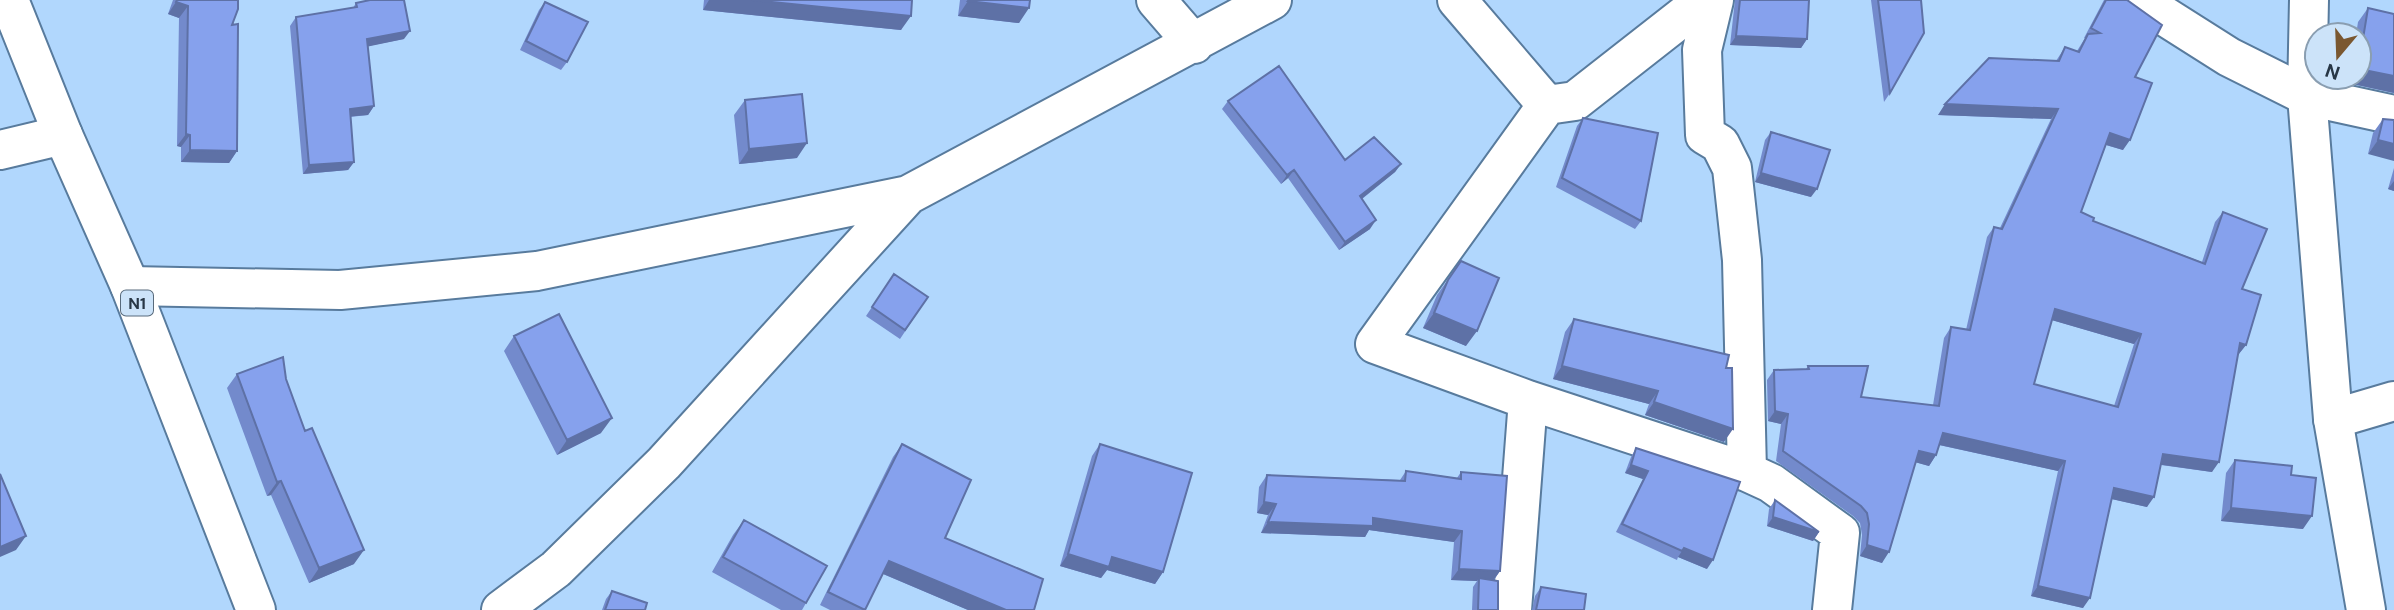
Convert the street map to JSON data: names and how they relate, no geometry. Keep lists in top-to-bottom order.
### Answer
{
  "streets": {
    "street": ["N1"]
  },
  "north": "bottom"
}
